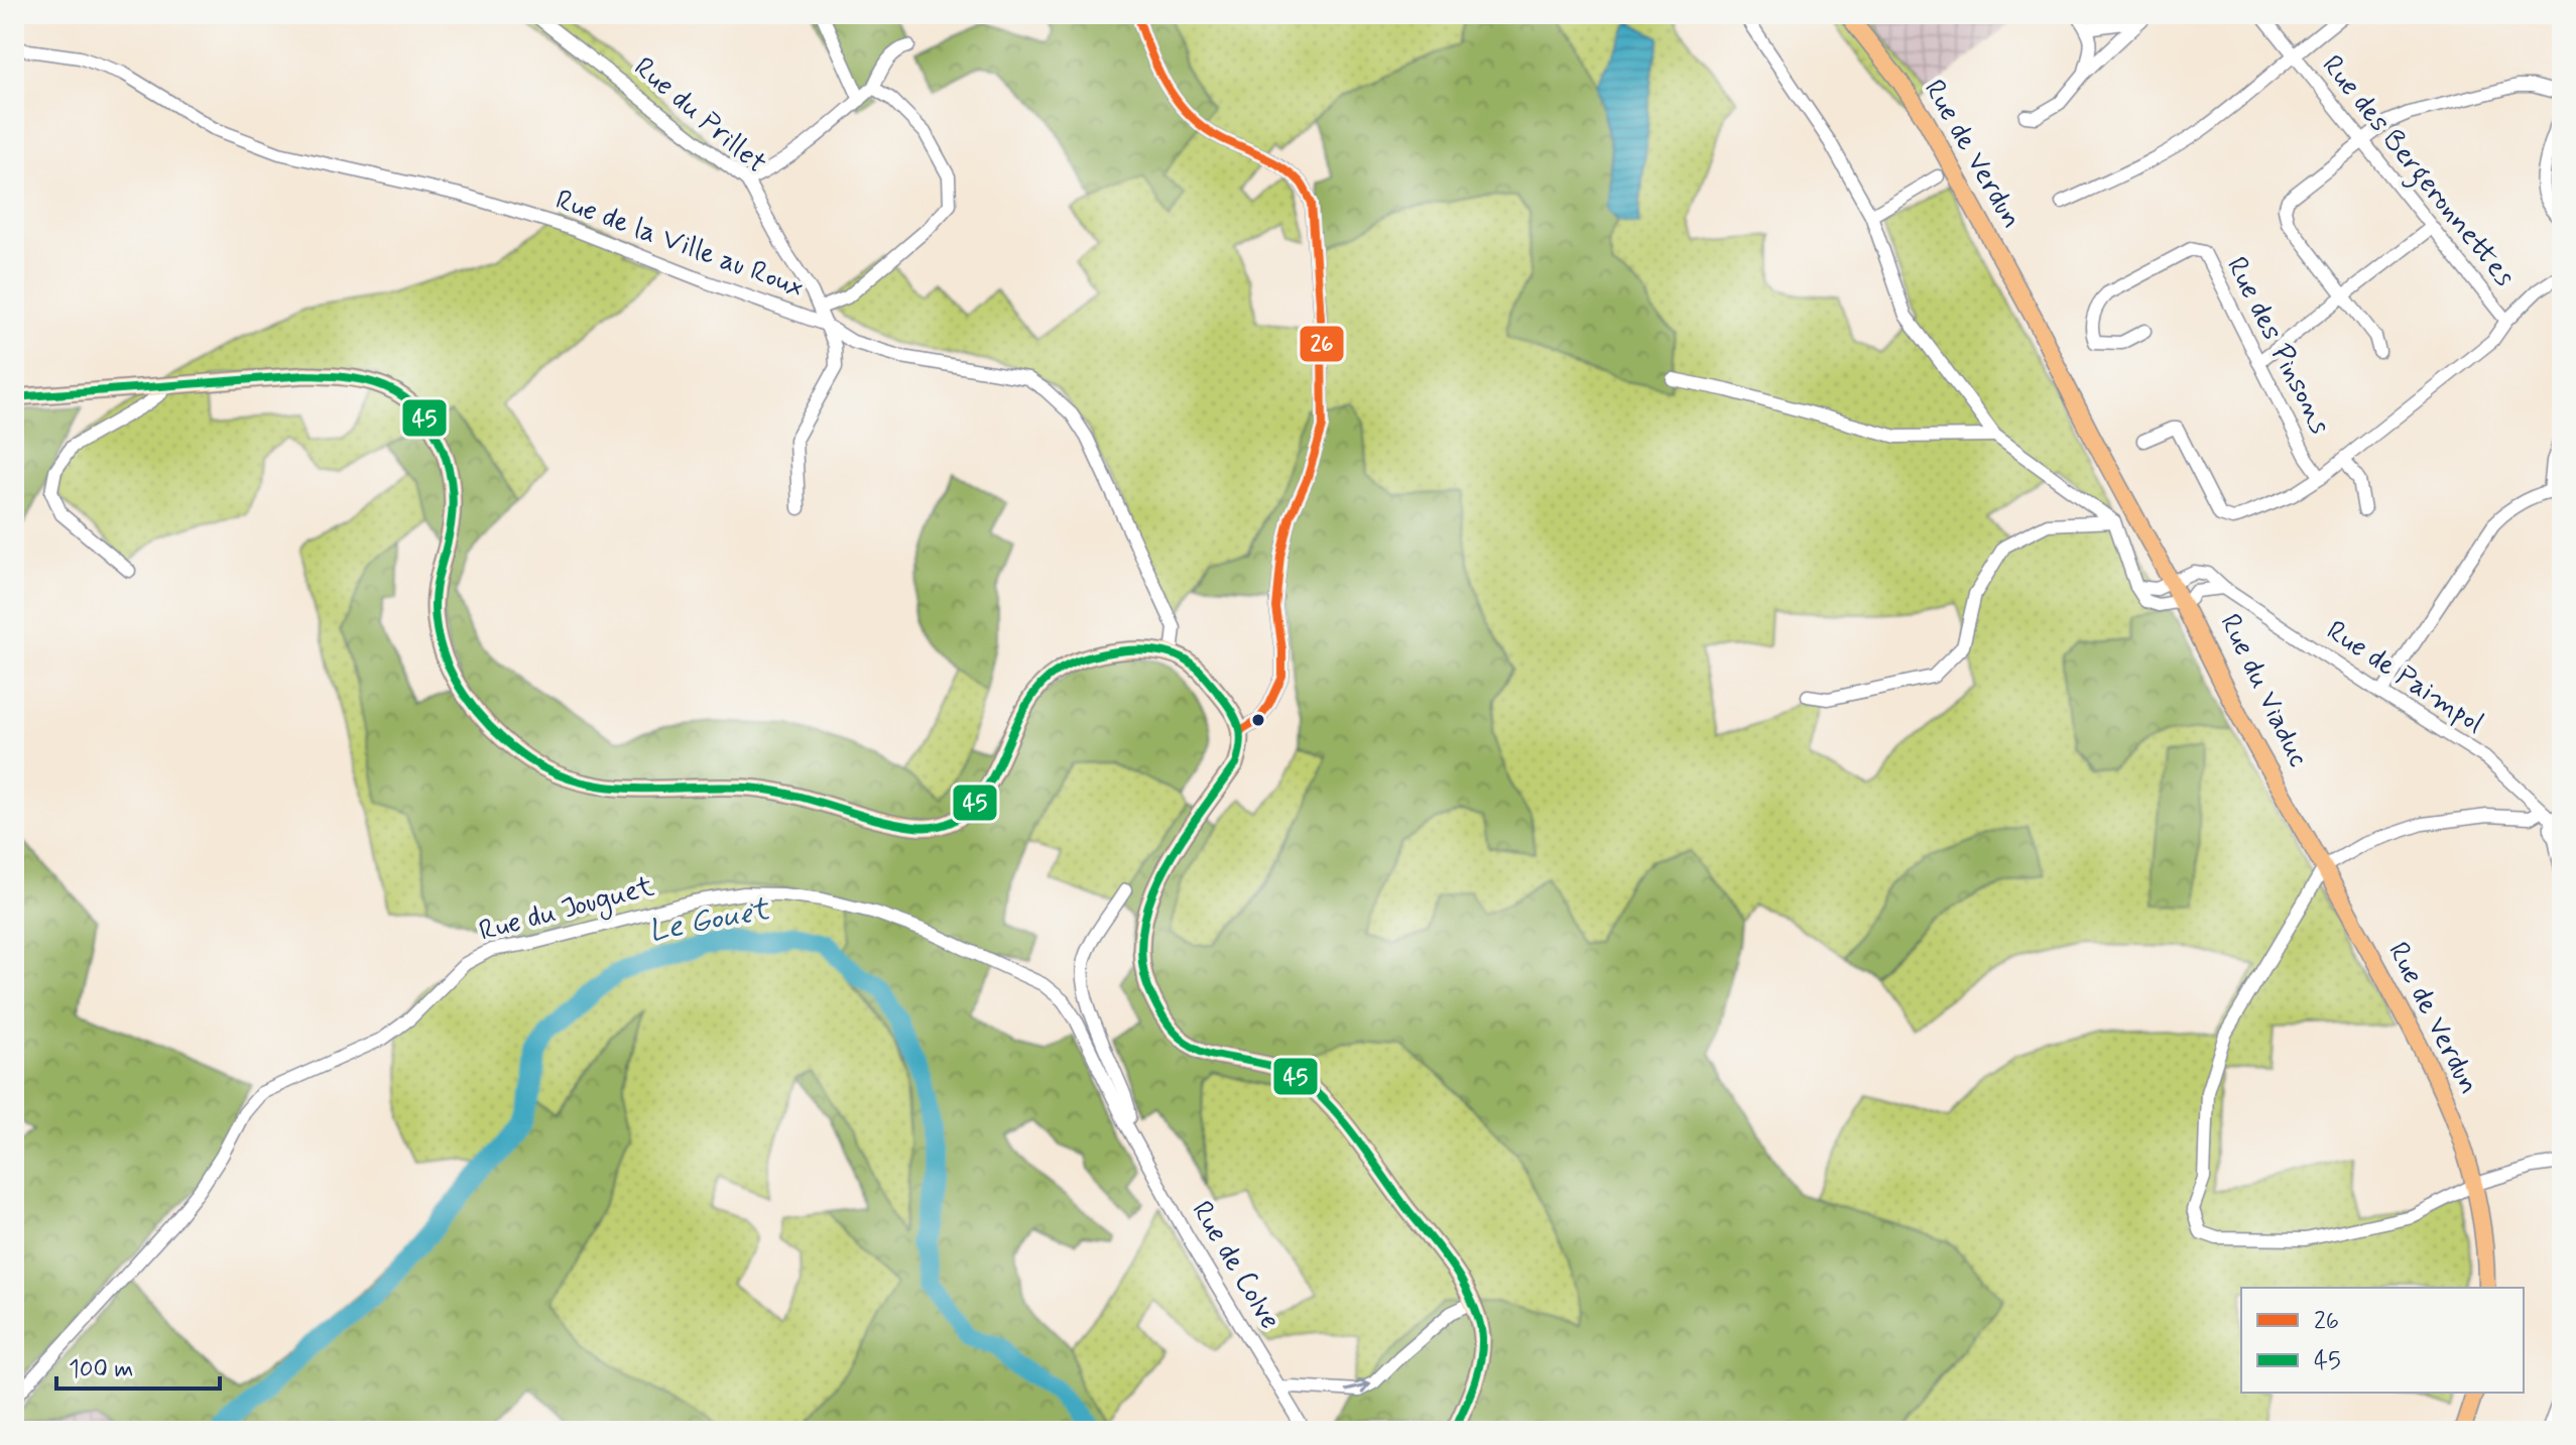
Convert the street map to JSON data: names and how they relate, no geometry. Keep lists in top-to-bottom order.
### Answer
{
  "streets": {
    "main road": ["Rue de Verdun", "Rue du Viaduc"],
    "street": [
      "Rue du Prillet",
      "Rue des Bergeronnettes",
      "Rue de la Ville au Roux",
      "Rue des Pinsons",
      "Rue de Paimpol",
      "Rue du Jouguet",
      "Rue de Colve"
    ]
  },
  "crossings": [
    ["Rue du Prillet", "Rue de la Ville au Roux"],
    ["Rue de Verdun", "Rue de Paimpol"],
    ["Rue de Verdun", "Rue du Viaduc"],
    ["Rue du Jouguet", "Rue de Colve"]
  ],
  "water": ["Le Gouët"],
  "lines": ["transit line 26", "transit line 45"],
  "legend": ["26", "45"],
  "scale_bar": "100 m"
}
